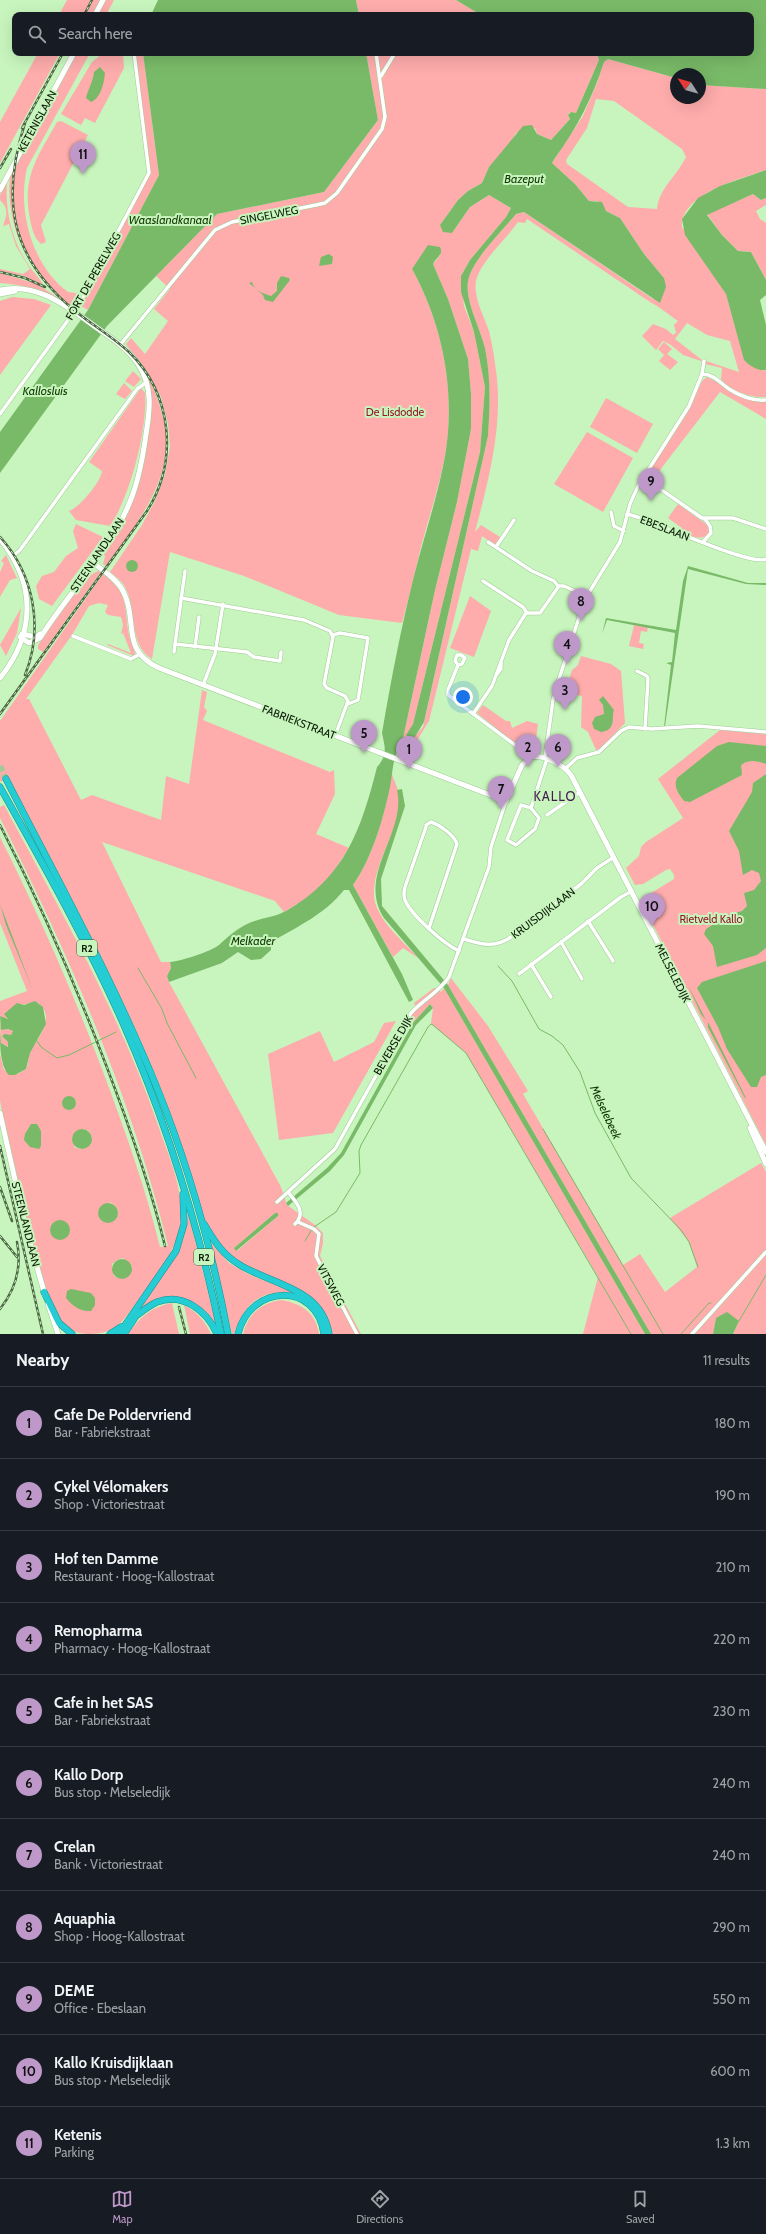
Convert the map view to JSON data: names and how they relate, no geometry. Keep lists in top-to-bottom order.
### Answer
{
  "streets": {
    "highway": ["R2"],
    "main road": [
      "KETENISLAAN",
      "STEENLANDLAAN",
      "FABRIEKSTRAAT",
      "MELSELEDIJK"
    ],
    "street": [
      "SINGELWEG",
      "FORT DE PERELWEG",
      "EBESLAAN",
      "KRUISDIJKLAAN",
      "BEVERSE DIJK",
      "VITSWEG"
    ]
  },
  "crossings": [
    ["SINGELWEG", "STEENLANDLAAN"],
    ["FORT DE PERELWEG", "STEENLANDLAAN"],
    ["STEENLANDLAAN", "FABRIEKSTRAAT"],
    ["FABRIEKSTRAAT", "BEVERSE DIJK"],
    ["KRUISDIJKLAAN", "MELSELEDIJK"],
    ["KRUISDIJKLAAN", "BEVERSE DIJK"],
    ["BEVERSE DIJK", "VITSWEG"]
  ],
  "districts": ["KALLO"],
  "water": [
    "Bazeput",
    "Waaslandkanaal",
    "Kallosluis",
    "Melkader",
    "Melselebeek"
  ],
  "parks": ["De Lisdodde", "Rietveld Kallo"],
  "north": "top left",
  "page": {
    "search": "Search here",
    "pins": [
      "11",
      "9",
      "8",
      "4",
      "3",
      "5",
      "2",
      "6",
      "1",
      "7",
      "10"
    ],
    "heading": ["Nearby", "11 results"],
    "list": [
      {
        "mark": "1",
        "name": "Cafe De Poldervriend",
        "note": "Bar · Fabriekstraat",
        "value": "180 m"
      },
      {
        "mark": "2",
        "name": "Cykel Vélomakers",
        "note": "Shop · Victoriestraat",
        "value": "190 m"
      },
      {
        "mark": "3",
        "name": "Hof ten Damme",
        "note": "Restaurant · Hoog-Kallostraat",
        "value": "210 m"
      },
      {
        "mark": "4",
        "name": "Remopharma",
        "note": "Pharmacy · Hoog-Kallostraat",
        "value": "220 m"
      },
      {
        "mark": "5",
        "name": "Cafe in het SAS",
        "note": "Bar · Fabriekstraat",
        "value": "230 m"
      },
      {
        "mark": "6",
        "name": "Kallo Dorp",
        "note": "Bus stop · Melseledijk",
        "value": "240 m"
      },
      {
        "mark": "7",
        "name": "Crelan",
        "note": "Bank · Victoriestraat",
        "value": "240 m"
      },
      {
        "mark": "8",
        "name": "Aquaphia",
        "note": "Shop · Hoog-Kallostraat",
        "value": "290 m"
      },
      {
        "mark": "9",
        "name": "DEME",
        "note": "Office · Ebeslaan",
        "value": "550 m"
      },
      {
        "mark": "10",
        "name": "Kallo Kruisdijklaan",
        "note": "Bus stop · Melseledijk",
        "value": "600 m"
      },
      {
        "mark": "11",
        "name": "Ketenis",
        "note": "Parking",
        "value": "1.3 km"
      }
    ],
    "nav": ["Map", "Directions", "Saved"]
  }
}
